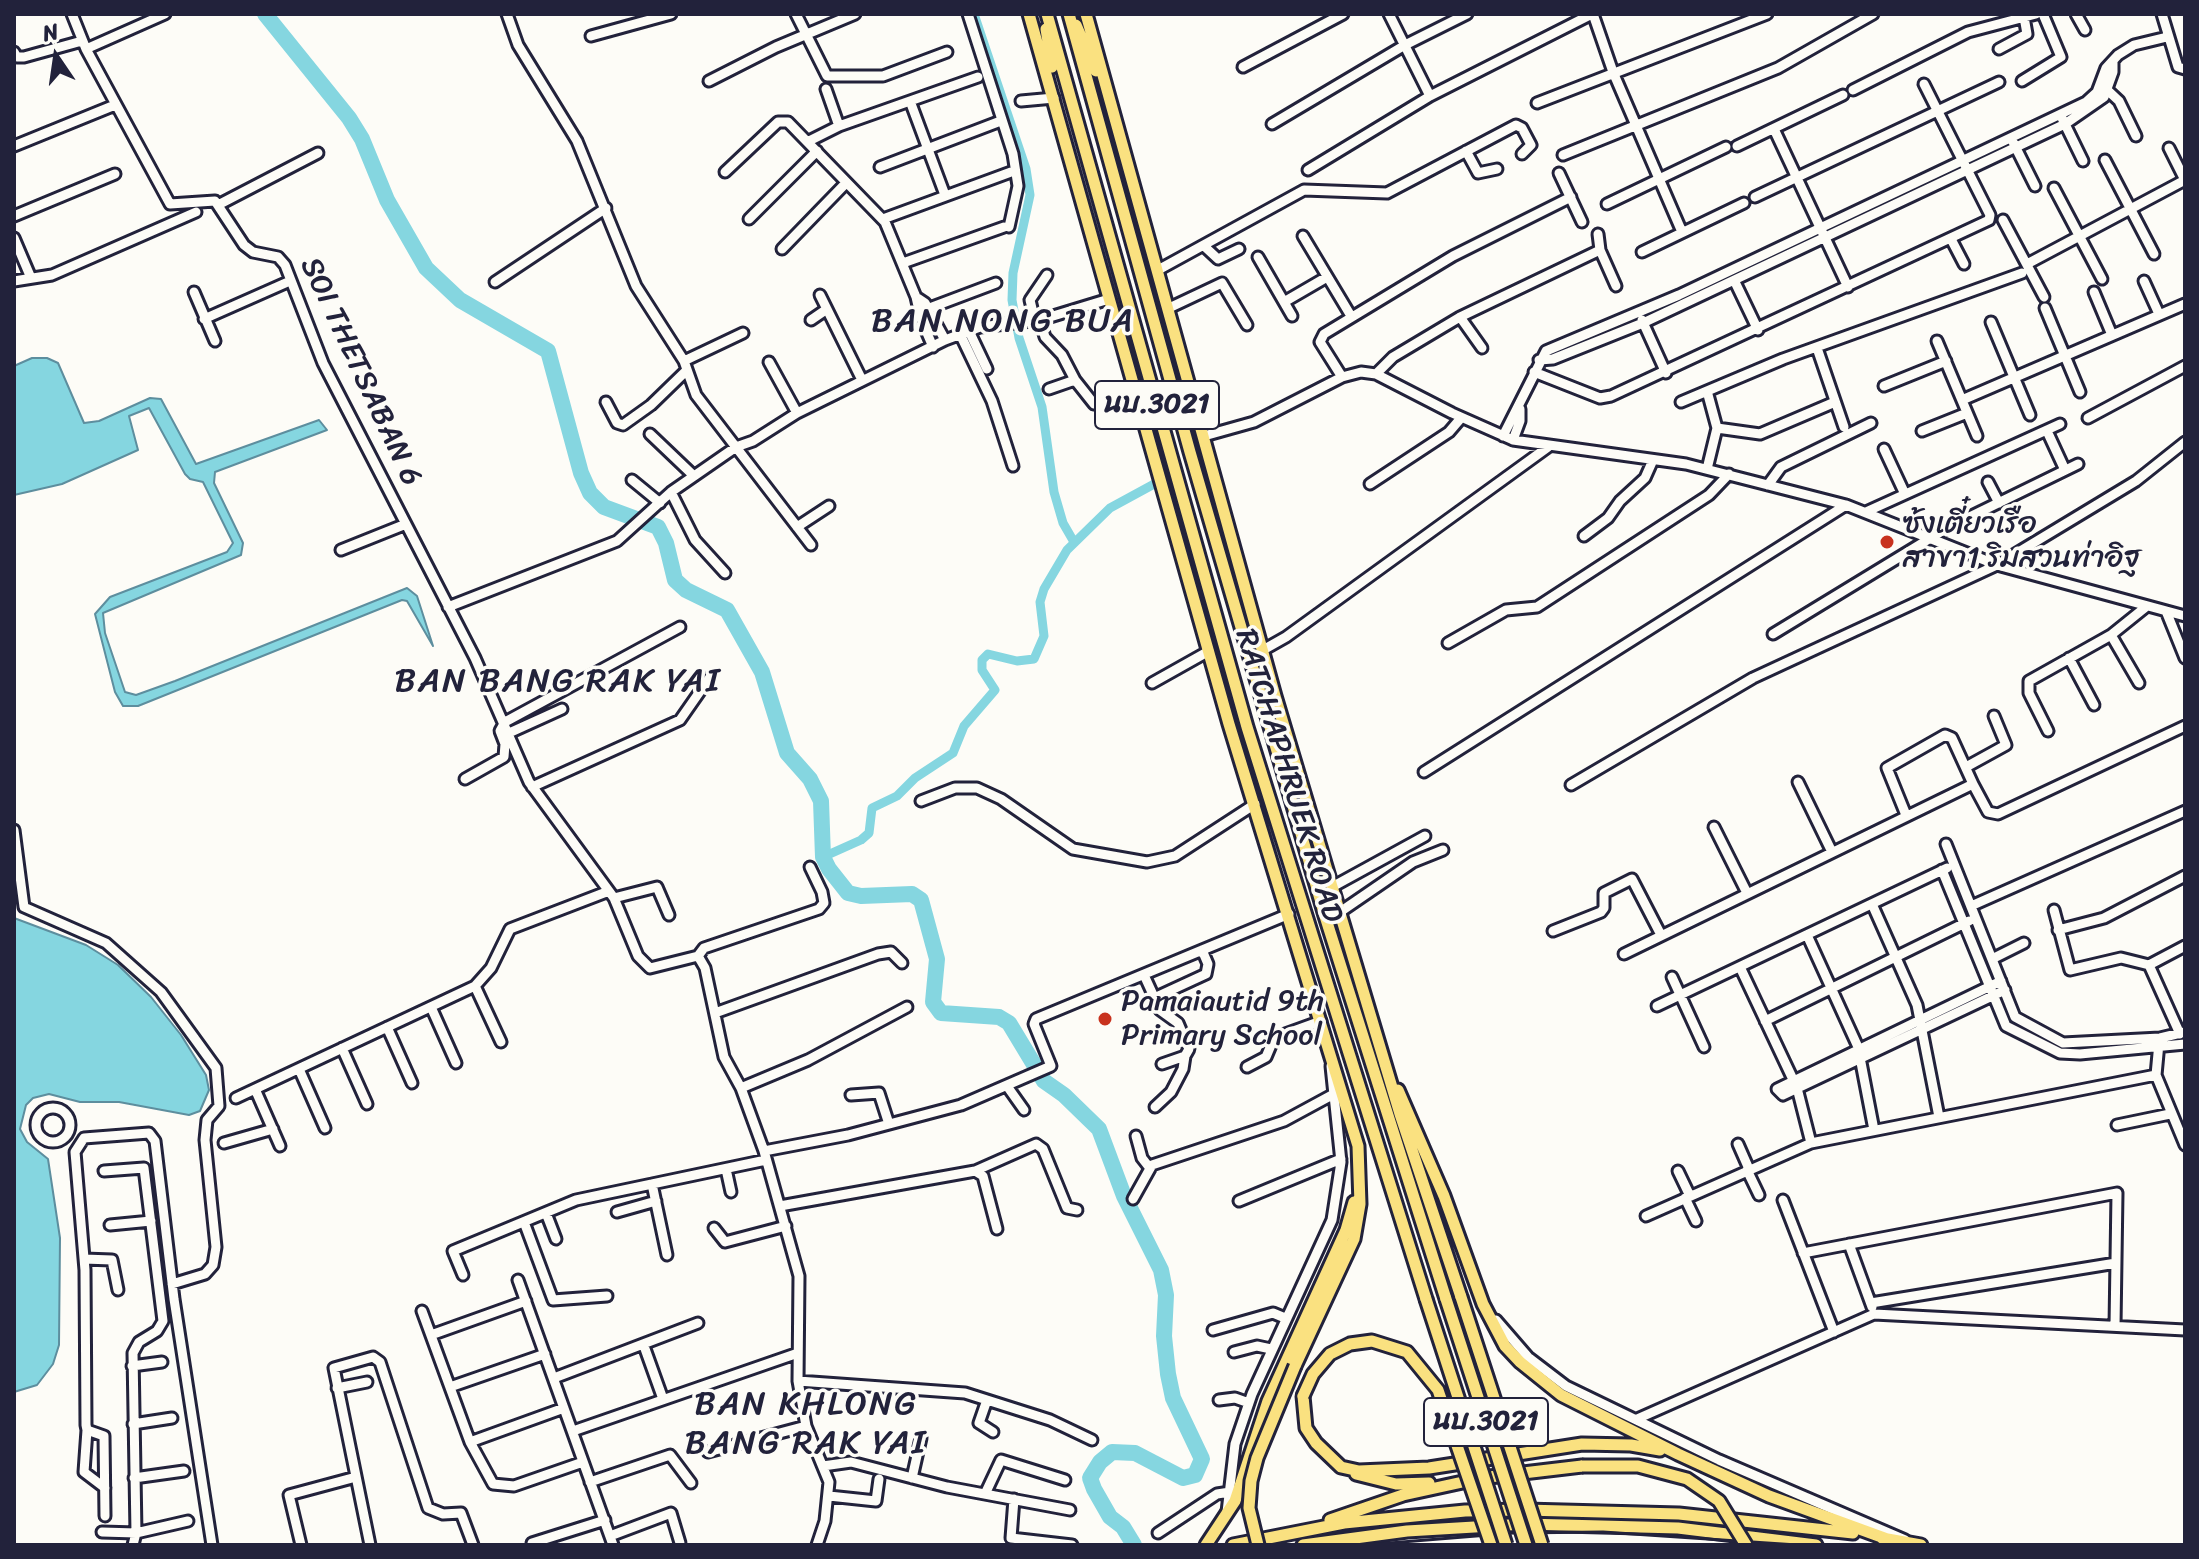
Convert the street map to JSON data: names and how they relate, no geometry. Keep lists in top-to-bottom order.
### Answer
{
  "streets": {
    "main road": ["นบ.3021", "RATCHAPHRUEK ROAD"],
    "street": ["SOI THETSABAN 6"]
  },
  "districts": ["BAN NONG BUA", "BAN BANG RAK YAI", "BAN KHLONG BANG RAK YAI"],
  "places": ["ซ้งเตี๋ยวเรือ สาขา1 ริมสวนท่าอิฐ", "Pamaiautid 9th Primary School"],
  "north": "top"
}
